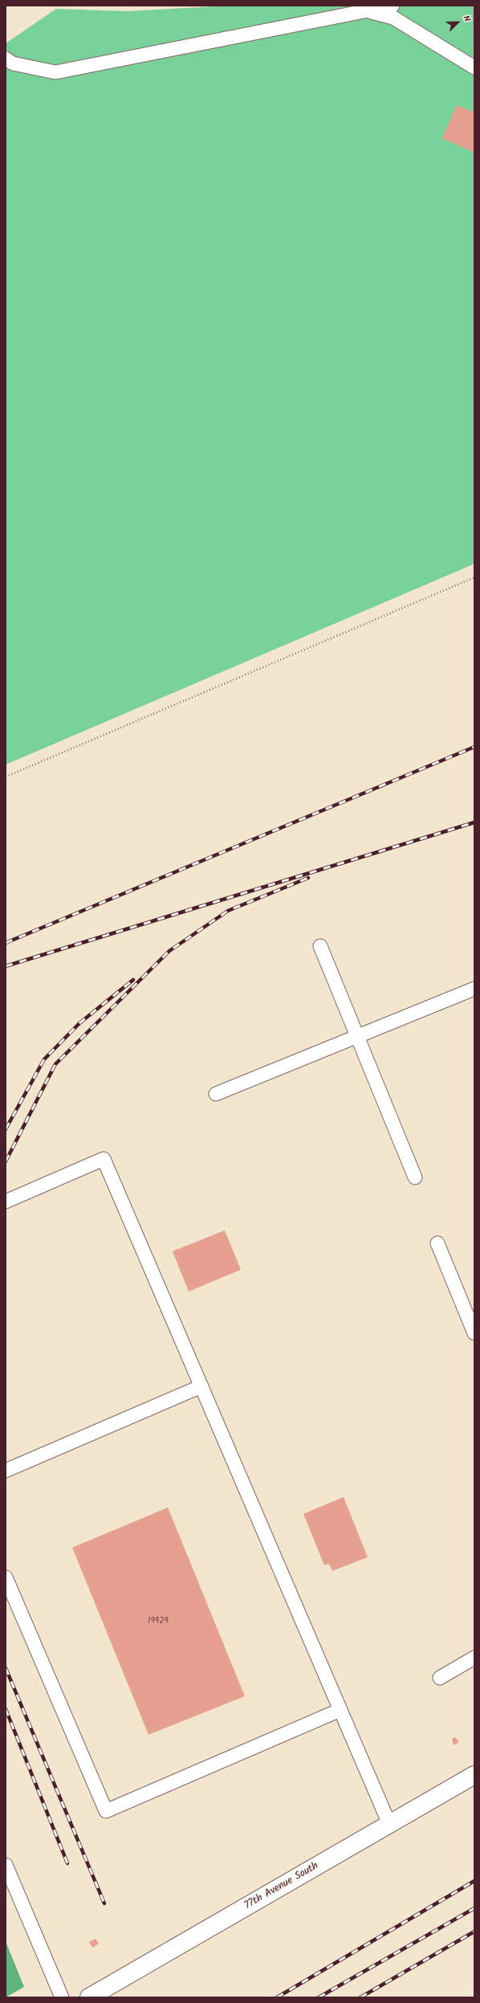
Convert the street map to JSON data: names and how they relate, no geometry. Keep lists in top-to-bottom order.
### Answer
{
  "streets": {
    "street": ["77th Avenue South"]
  },
  "house_numbers": ["19929"],
  "north": "top right"
}
